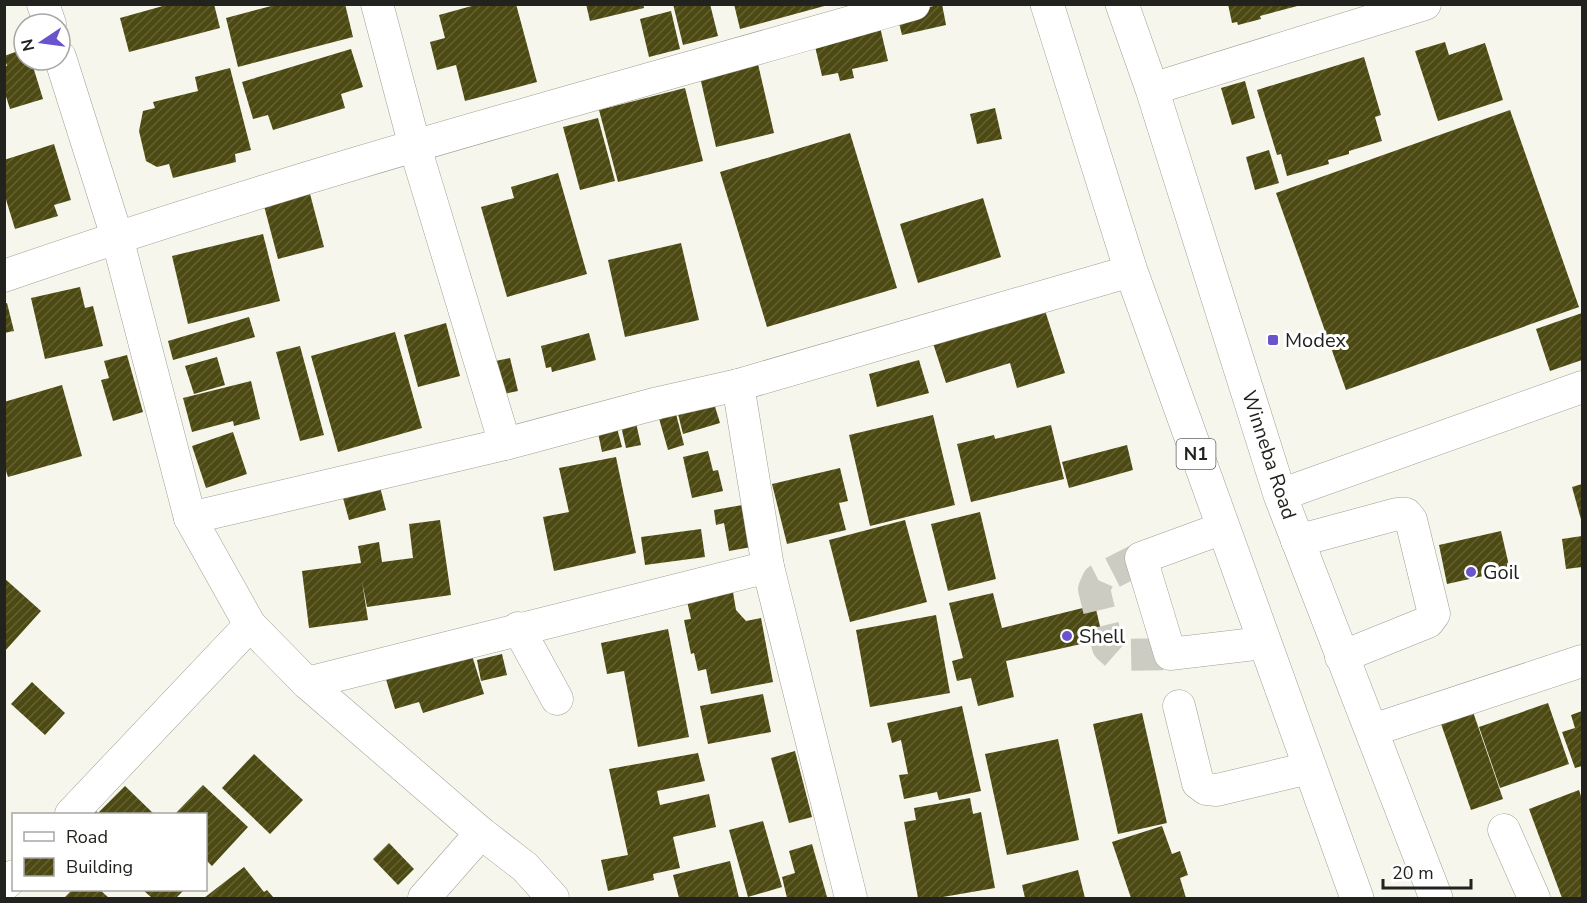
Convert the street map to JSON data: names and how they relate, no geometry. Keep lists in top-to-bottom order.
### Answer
{
  "streets": {
    "highway": ["N1", "Winneba Road"]
  },
  "places": {
    "transit": ["Modex"],
    "other": ["Goil", "Shell"]
  },
  "legend": ["Road", "Building"],
  "scale_bar": "20 m",
  "north": "left"
}
